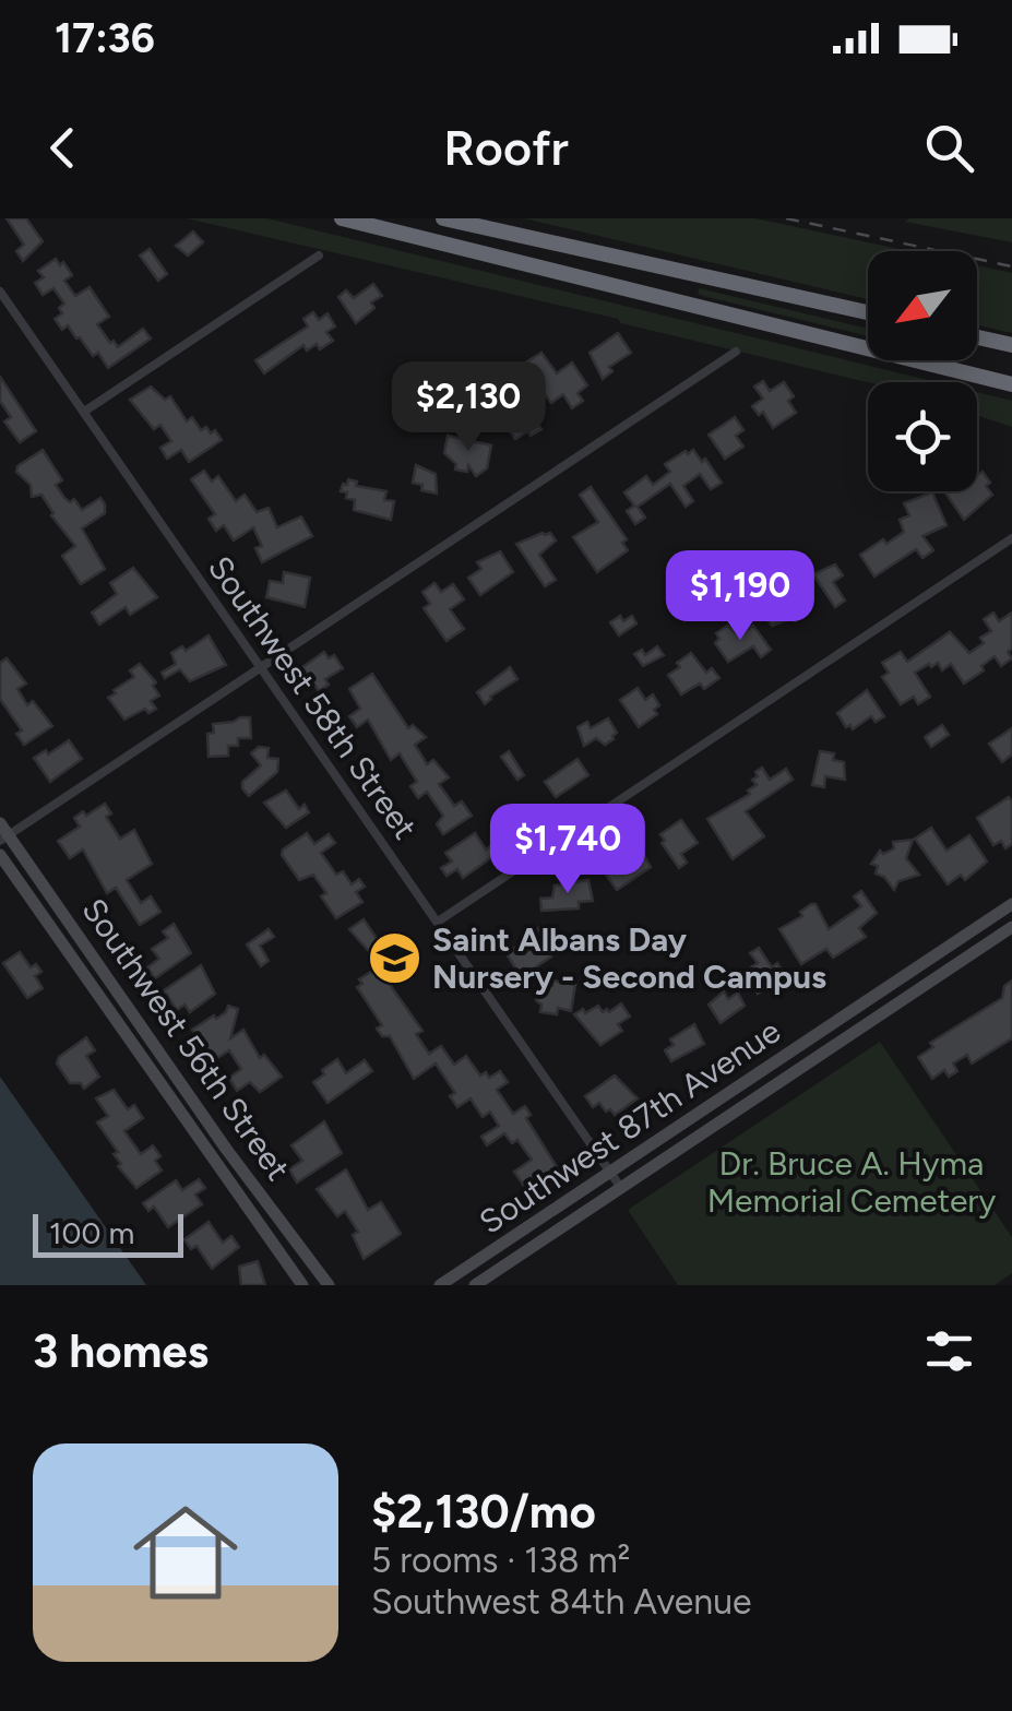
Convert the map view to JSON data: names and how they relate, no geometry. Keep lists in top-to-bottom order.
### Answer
{
  "streets": {
    "main road": ["Southwest 56th Street", "Southwest 87th Avenue"],
    "street": ["Southwest 58th Street"]
  },
  "crossings": [
    ["Southwest 58th Street", "Southwest 87th Avenue"]
  ],
  "parks": ["Dr. Bruce A. Hyma Memorial Cemetery"],
  "places": {
    "school or university": ["Saint Albans Day Nursery - Second Campus"]
  },
  "scale_bar": "100 m",
  "north": "bottom left",
  "page": {
    "status": "17:36",
    "header": "Roofr",
    "price": ["$2,130", "$1,190", "$1,740"],
    "scale": "100 m",
    "heading": "3 homes",
    "list": [
      {
        "name": "$2,130/mo",
        "note": "5 rooms · 138 m² · Southwest 84th Avenue"
      }
    ]
  }
}
